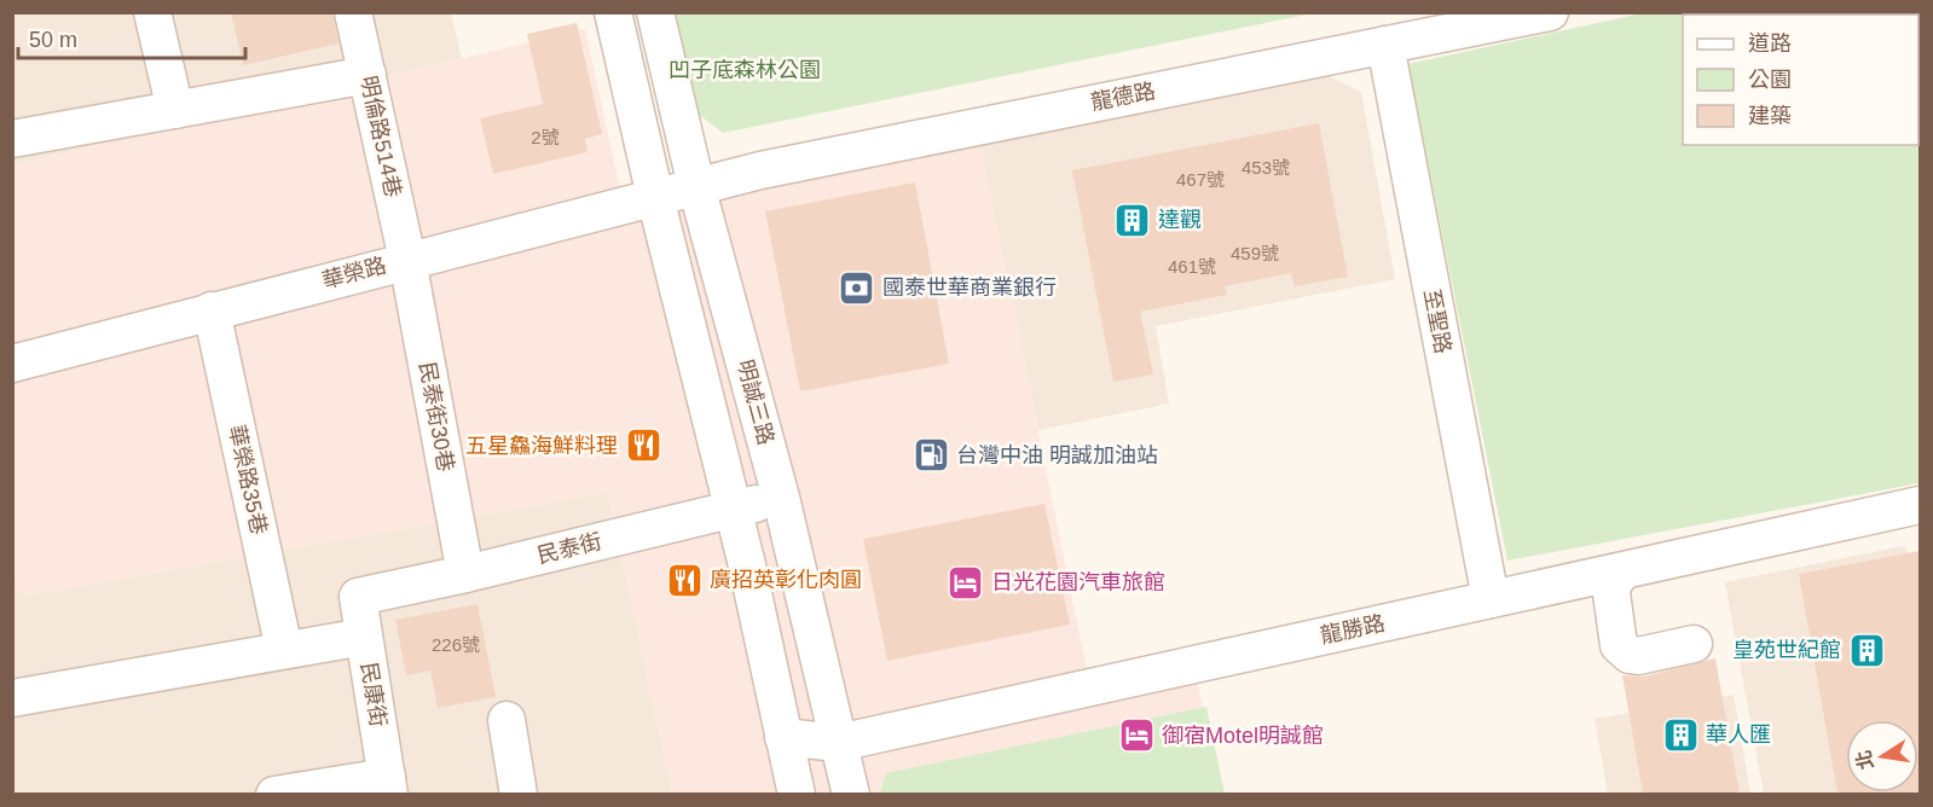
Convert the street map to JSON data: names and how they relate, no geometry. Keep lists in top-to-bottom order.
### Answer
{
  "streets": {
    "street": [
      "龍德路",
      "明倫路514巷",
      "華榮路",
      "至聖路",
      "明誠三路",
      "民泰街30巷",
      "華榮路35巷",
      "民泰街",
      "龍勝路",
      "民康街"
    ]
  },
  "crossings": [
    ["龍德路", "華榮路"],
    ["龍德路", "至聖路"],
    ["龍德路", "明誠三路"],
    ["明倫路514巷", "華榮路"],
    ["明倫路514巷", "民泰街30巷"],
    ["華榮路", "明誠三路"],
    ["華榮路", "民泰街30巷"],
    ["華榮路", "華榮路35巷"],
    ["至聖路", "龍勝路"],
    ["明誠三路", "民泰街"],
    ["明誠三路", "龍勝路"],
    ["民泰街30巷", "民泰街"],
    ["民泰街", "民康街"]
  ],
  "parks": ["凹子底森林公園"],
  "places": {
    "building": ["達觀", "皇苑世紀館", "華人匯"],
    "bank": ["國泰世華商業銀行"],
    "restaurant": ["五星鱻海鮮料理", "廣招英彰化肉圓"],
    "fuel station": ["台灣中油 明誠加油站"],
    "hotel": ["日光花園汽車旅館", "御宿Motel明誠館"]
  },
  "house_numbers": [
    "2號",
    "453號",
    "467號",
    "459號",
    "461號",
    "226號"
  ],
  "legend": ["道路", "公園", "建築"],
  "scale_bar": "50 m",
  "north": "left"
}
